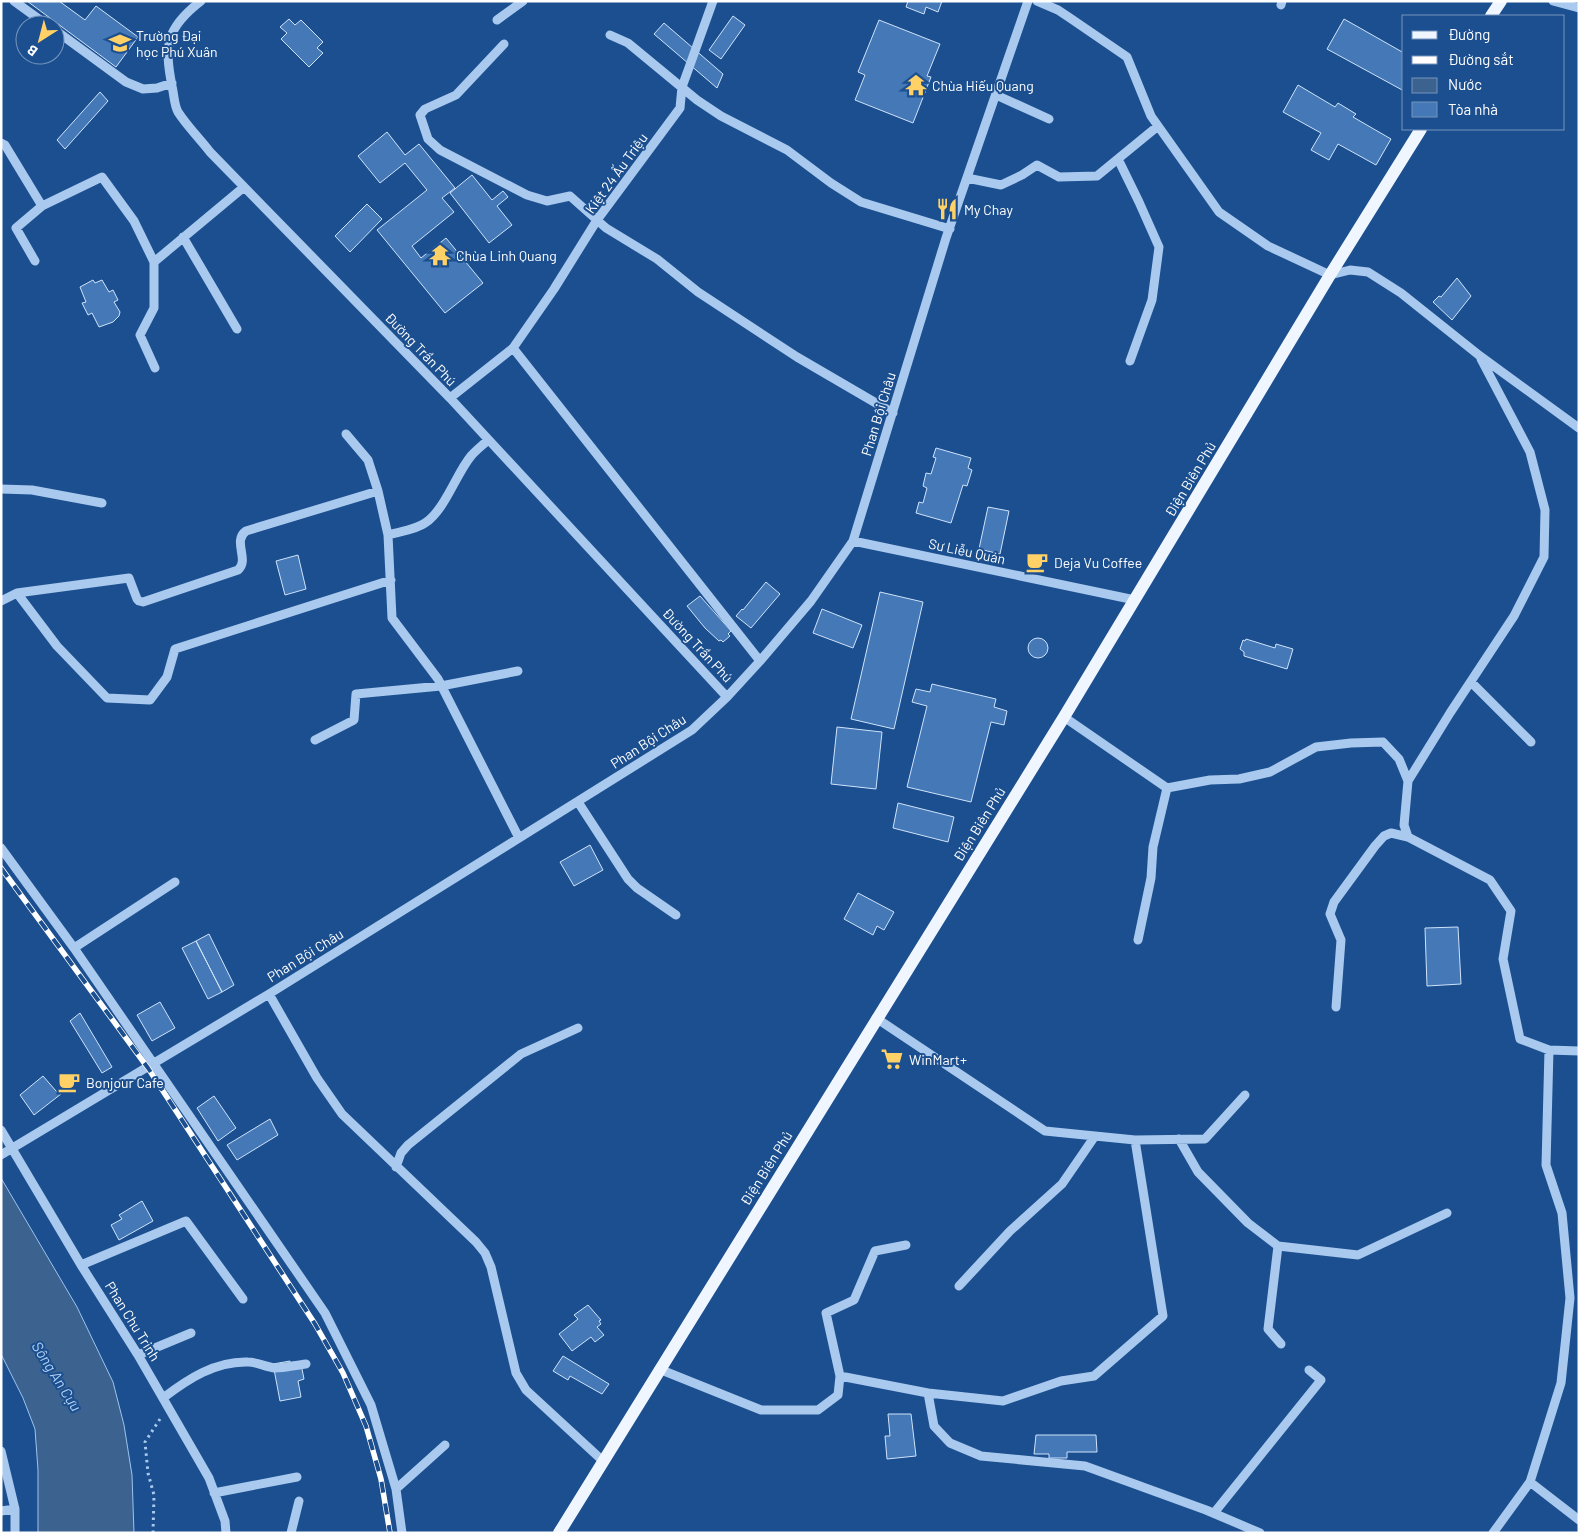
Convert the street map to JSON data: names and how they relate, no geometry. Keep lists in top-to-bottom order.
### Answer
{
  "streets": {
    "main road": ["Điện Biên Phủ"],
    "street": [
      "Kiệt 24 Ấu Triệu",
      "Đường Trần Phú",
      "Phan Bội Châu",
      "Sư Liễu Quán",
      "Phan Chu Trinh"
    ]
  },
  "crossings": [
    ["Kiệt 24 Ấu Triệu", "Đường Trần Phú"],
    ["Đường Trần Phú", "Phan Bội Châu"],
    ["Phan Bội Châu", "Sư Liễu Quán"],
    ["Phan Bội Châu", "Phan Chu Trinh"],
    ["Điện Biên Phủ", "Sư Liễu Quán"]
  ],
  "water": ["Sông An Cựu"],
  "places": {
    "school or university": ["Trường Đại học Phú Xuân"],
    "temple": ["Chùa Hiếu Quang", "Chùa Linh Quang"],
    "restaurant": ["My Chay"],
    "cafe": ["Deja Vu Coffee", "Bonjour Cafe"],
    "supermarket": ["WinMart+"]
  },
  "legend": [
    "Đường",
    "Đường sắt",
    "Nước",
    "Tòa nhà"
  ],
  "north": "bottom left"
}
